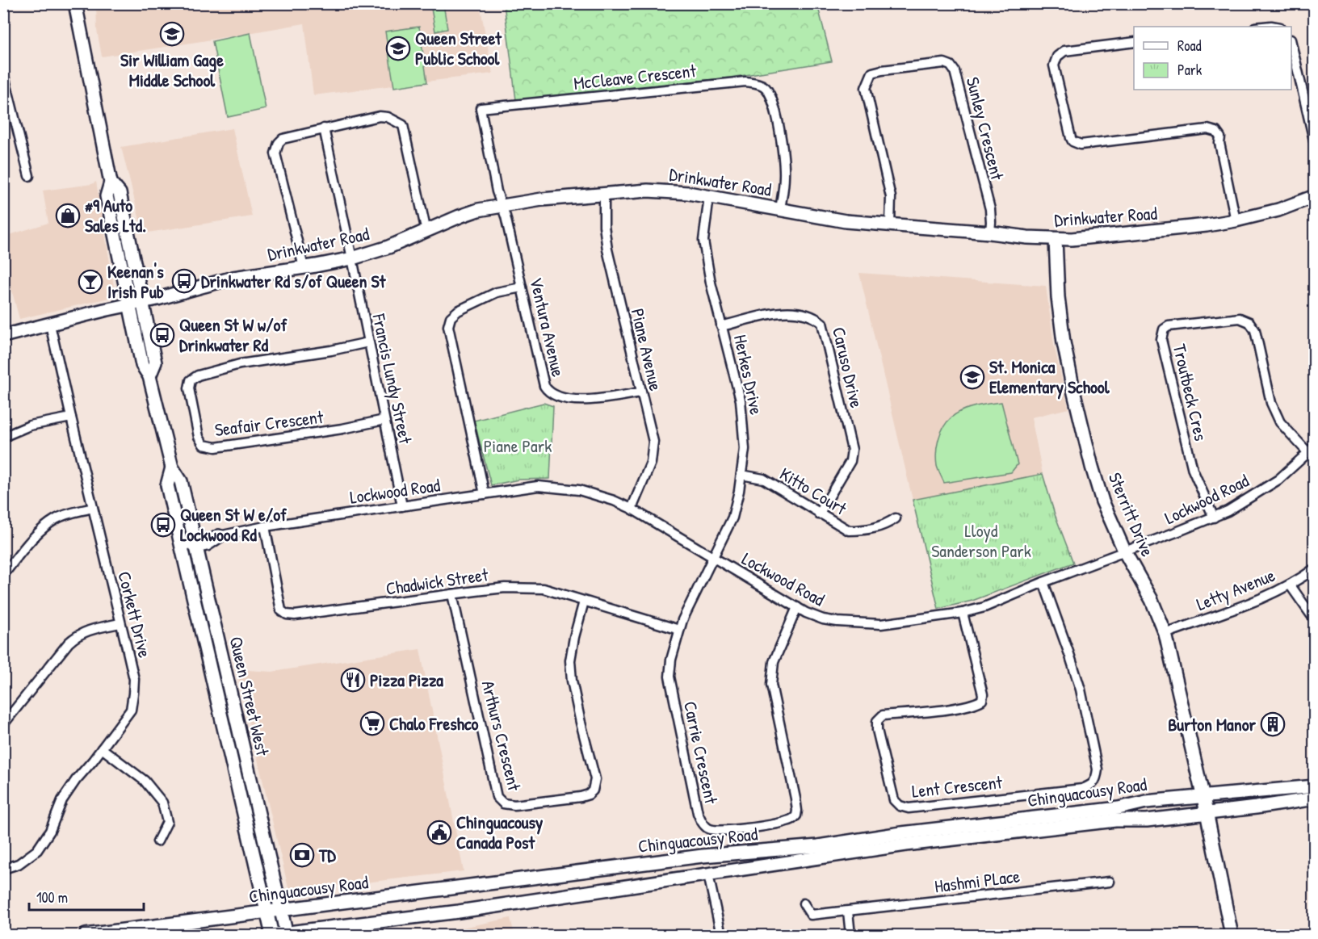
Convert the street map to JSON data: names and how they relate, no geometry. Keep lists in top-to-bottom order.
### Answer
{
  "streets": {
    "main road": [
      "Drinkwater Road",
      "Sterritt Drive",
      "Queen Street West",
      "Chinguacousy Road"
    ],
    "street": [
      "McCleave Crescent",
      "Sunley Crescent",
      "Ventura Avenue",
      "Piane Avenue",
      "Caruso Drive",
      "Herkes Drive",
      "Francis Lundy Street",
      "Troutbeck Cres",
      "Seafair Crescent",
      "Lockwood Road",
      "Kitto Court",
      "Chadwick Street",
      "Letty Avenue",
      "Corkett Drive",
      "Arthurs Crescent",
      "Carrie Crescent",
      "Lent Crescent",
      "Hashmi PLace"
    ]
  },
  "crossings": [
    ["McCleave Crescent", "Drinkwater Road"],
    ["McCleave Crescent", "Ventura Avenue"],
    ["Sunley Crescent", "Drinkwater Road"],
    ["Drinkwater Road", "Ventura Avenue"],
    ["Drinkwater Road", "Piane Avenue"],
    ["Drinkwater Road", "Herkes Drive"],
    ["Drinkwater Road", "Francis Lundy Street"],
    ["Drinkwater Road", "Sterritt Drive"],
    ["Drinkwater Road", "Corkett Drive"],
    ["Drinkwater Road", "Queen Street West"],
    ["Ventura Avenue", "Piane Avenue"],
    ["Piane Avenue", "Lockwood Road"],
    ["Caruso Drive", "Herkes Drive"],
    ["Caruso Drive", "Kitto Court"],
    ["Herkes Drive", "Lockwood Road"],
    ["Herkes Drive", "Kitto Court"],
    ["Herkes Drive", "Carrie Crescent"],
    ["Francis Lundy Street", "Seafair Crescent"],
    ["Francis Lundy Street", "Lockwood Road"],
    ["Troutbeck Cres", "Lockwood Road"],
    ["Lockwood Road", "Sterritt Drive"],
    ["Lockwood Road", "Chadwick Street"],
    ["Lockwood Road", "Carrie Crescent"],
    ["Lockwood Road", "Lent Crescent"],
    ["Sterritt Drive", "Letty Avenue"],
    ["Sterritt Drive", "Chinguacousy Road"],
    ["Chadwick Street", "Arthurs Crescent"],
    ["Chadwick Street", "Carrie Crescent"],
    ["Queen Street West", "Chinguacousy Road"]
  ],
  "parks": ["Piane Park", "Lloyd Sanderson Park"],
  "places": {
    "school or university": ["Sir William Gage Middle School", "Queen Street Public School", "St. Monica Elementary School"],
    "shop": ["#9 Auto Sales Ltd."],
    "bus stop": ["Drinkwater Rd s/of Queen St", "Queen St W w/of Drinkwater Rd", "Queen St W e/of Lockwood Rd"],
    "bar": ["Keenan's Irish Pub"],
    "restaurant": ["Pizza Pizza"],
    "supermarket": ["Chalo Freshco"],
    "building": ["Burton Manor"],
    "public building": ["Chinguacousy Canada Post"],
    "bank": ["TD"]
  },
  "legend": ["Road", "Park"],
  "scale_bar": "100 m"
}
